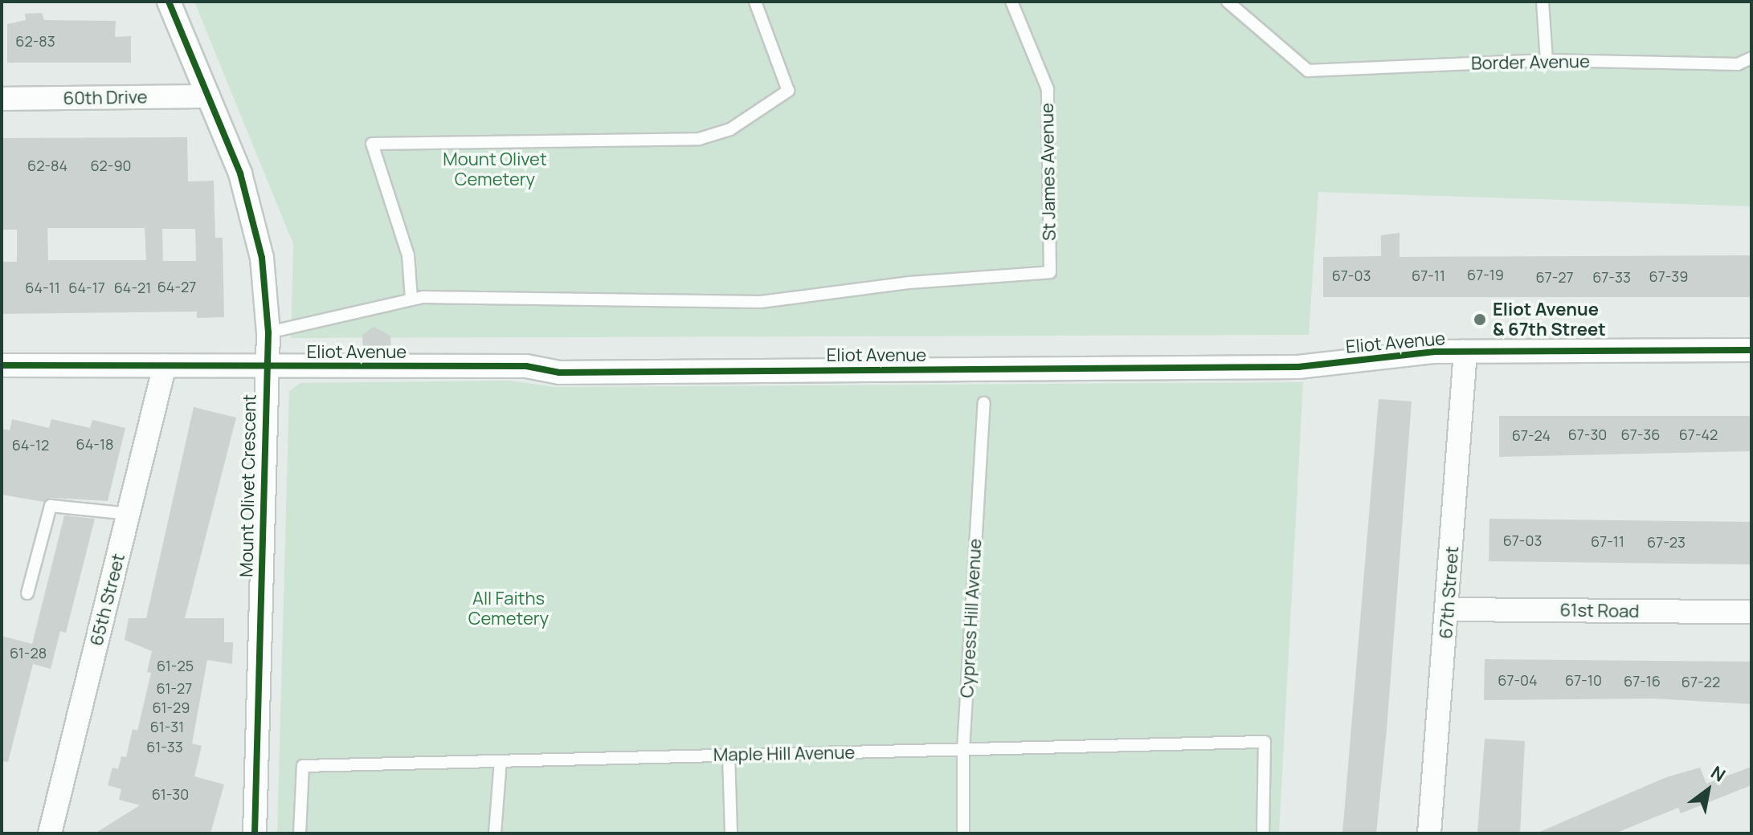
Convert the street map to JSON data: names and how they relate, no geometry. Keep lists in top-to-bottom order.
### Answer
{
  "streets": {
    "street": [
      "60th Drive",
      "Eliot Avenue",
      "Mount Olivet Crescent",
      "67th Street",
      "65th Street",
      "61st Road"
    ],
    "lane": [
      "Border Avenue",
      "St James Avenue",
      "Cypress Hill Avenue",
      "Maple Hill Avenue"
    ]
  },
  "crossings": [
    ["60th Drive", "Mount Olivet Crescent"],
    ["Eliot Avenue", "Mount Olivet Crescent"],
    ["Eliot Avenue", "67th Street"],
    ["Eliot Avenue", "65th Street"],
    ["67th Street", "61st Road"],
    ["Cypress Hill Avenue", "Maple Hill Avenue"]
  ],
  "parks": ["Mount Olivet Cemetery", "All Faiths Cemetery"],
  "places": ["Eliot Avenue & 67th Street"],
  "house_numbers": [
    "62-83",
    "62-84",
    "62-90",
    "67-19",
    "67-03",
    "67-11",
    "67-39",
    "67-27",
    "67-33",
    "64-27",
    "64-11",
    "64-17",
    "64-21",
    "67-30",
    "67-36",
    "67-42",
    "67-24",
    "64-18",
    "64-12",
    "67-03",
    "67-11",
    "67-23",
    "61-28",
    "61-25",
    "67-04",
    "67-10",
    "67-16",
    "67-22",
    "61-27",
    "61-29",
    "61-31",
    "61-33",
    "61-30"
  ],
  "north": "top right"
}
